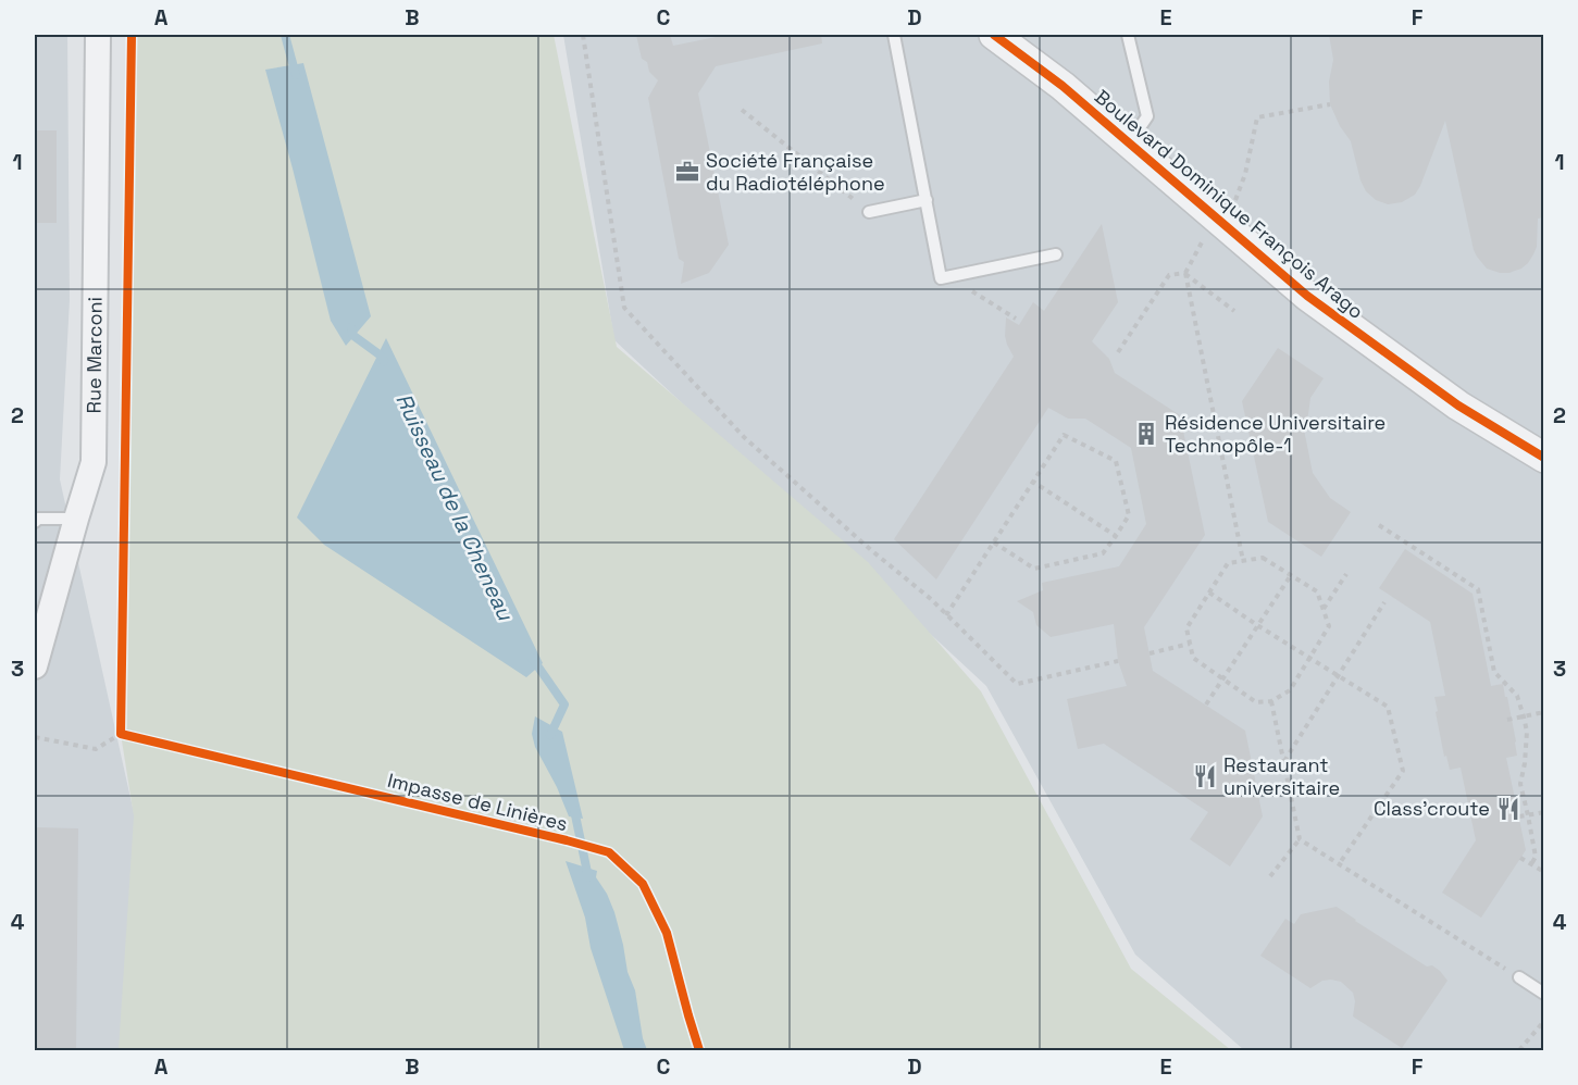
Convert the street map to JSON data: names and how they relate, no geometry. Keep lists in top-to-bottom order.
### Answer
{
  "streets": {
    "street": ["Boulevard Dominique François Arago", "Rue Marconi"],
    "cycle path": ["Impasse de Linières"]
  },
  "water": ["Ruisseau de la Cheneau"],
  "places": {
    "office": ["Société Française du Radiotéléphone"],
    "building": ["Résidence Universitaire Technopôle-1"],
    "restaurant": ["Restaurant universitaire", "Class'croute"]
  },
  "grid": {
    "columns": [
      "A",
      "B",
      "C",
      "D",
      "E",
      "F"
    ],
    "rows": [
      "1",
      "2",
      "3",
      "4"
    ]
  }
}
